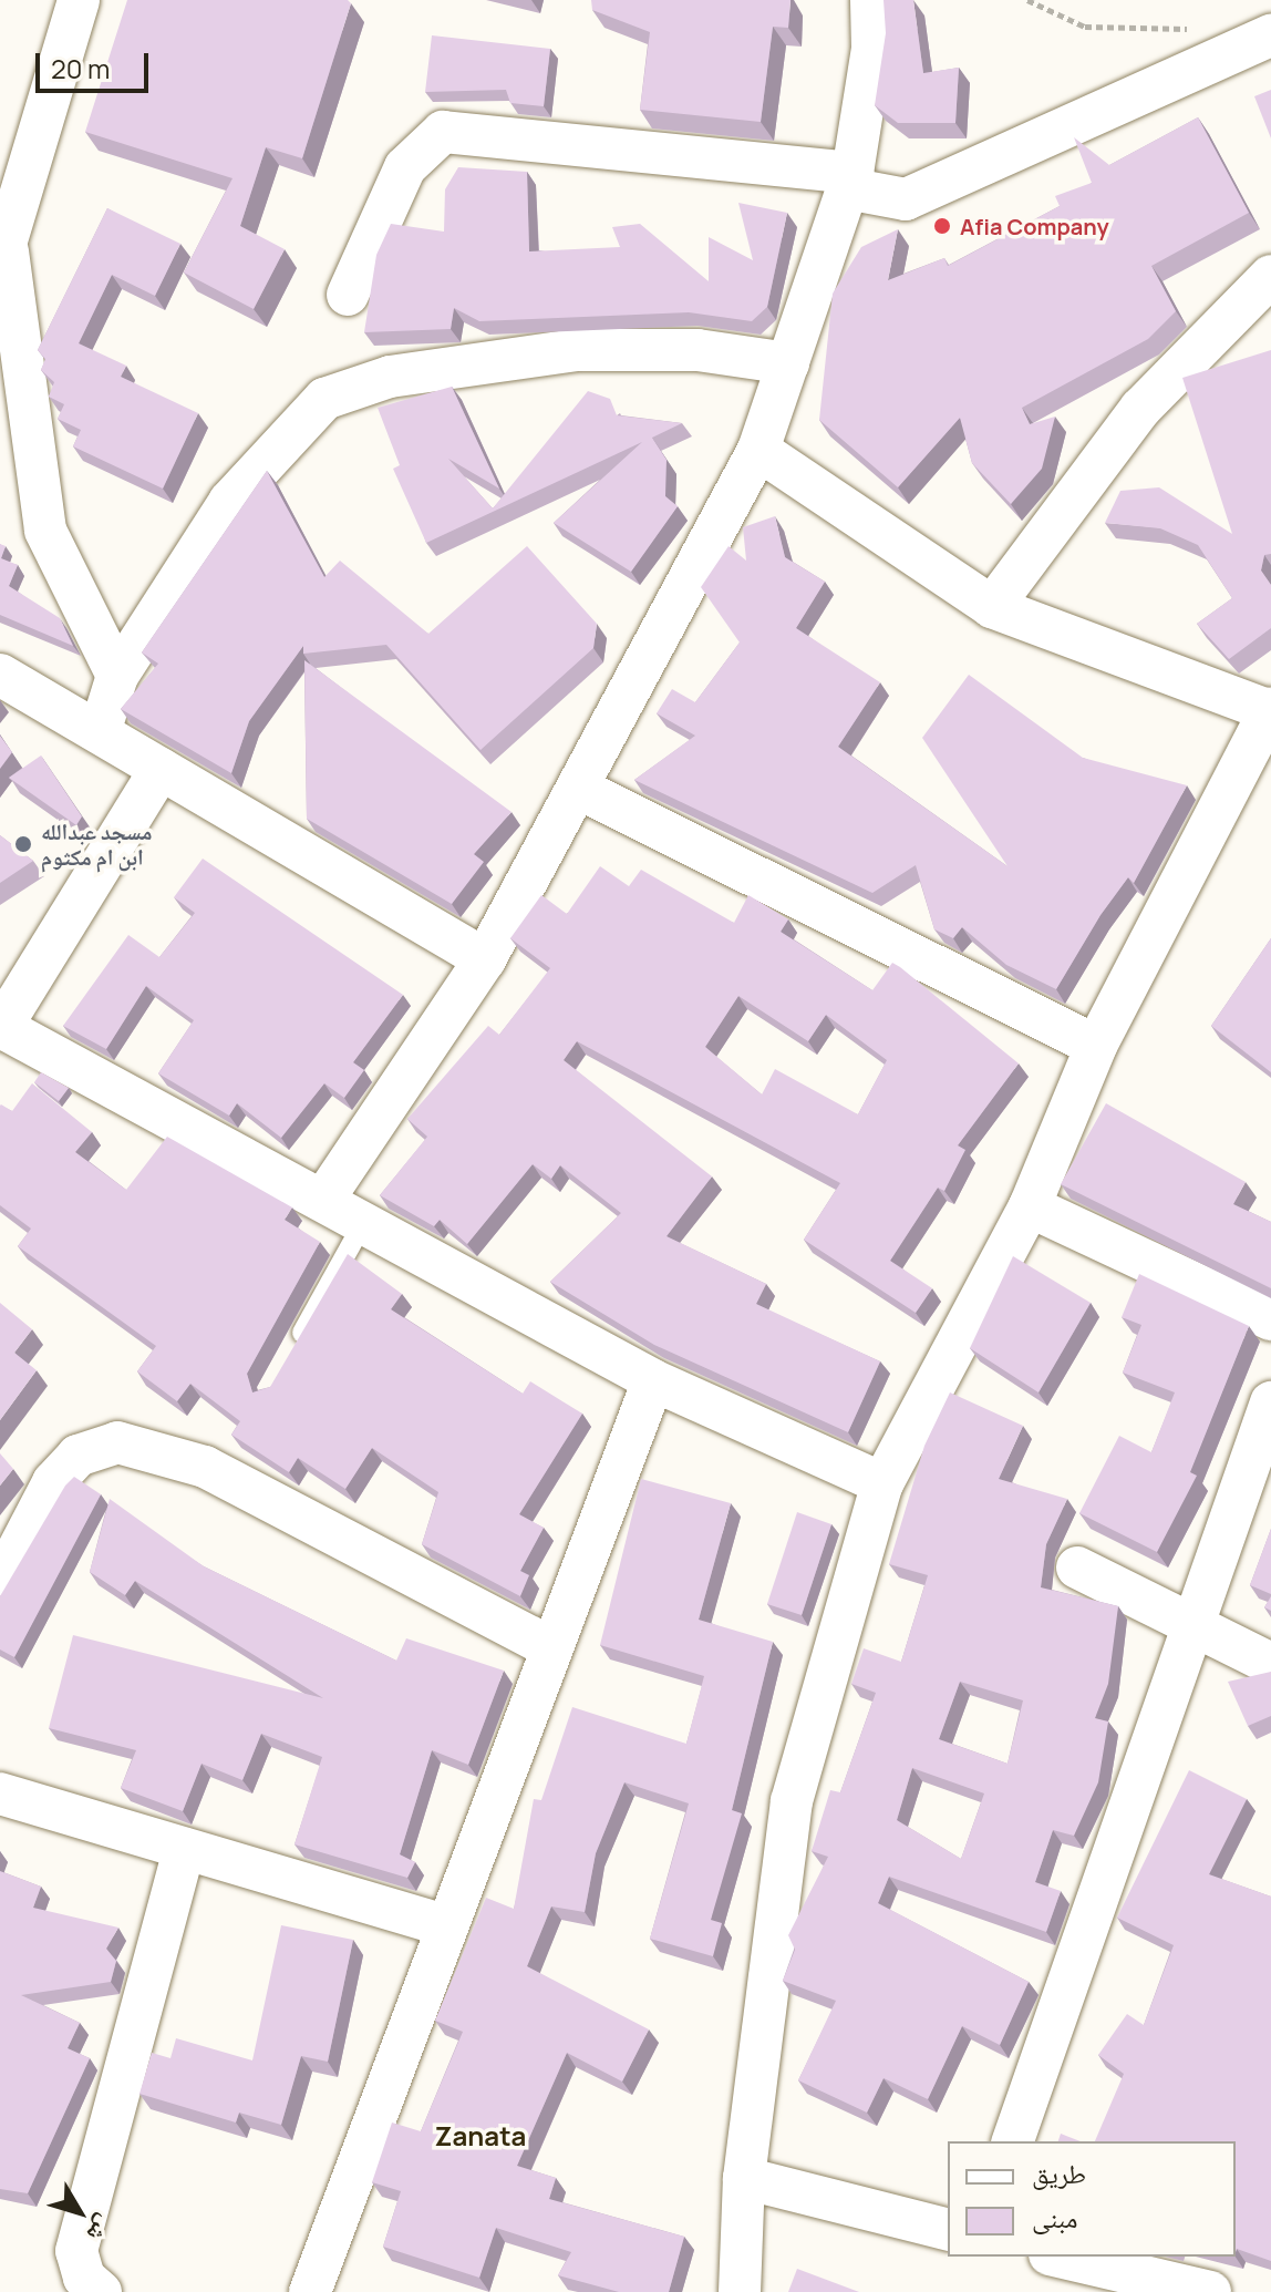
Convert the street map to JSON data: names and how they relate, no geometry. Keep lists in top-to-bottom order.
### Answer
{
  "districts": ["Zanata"],
  "places": ["Afia Company", "مسجد عبدالله ابن ام مكثوم"],
  "legend": ["طريق", "مبنى"],
  "scale_bar": "20 m",
  "north": "bottom right"
}
